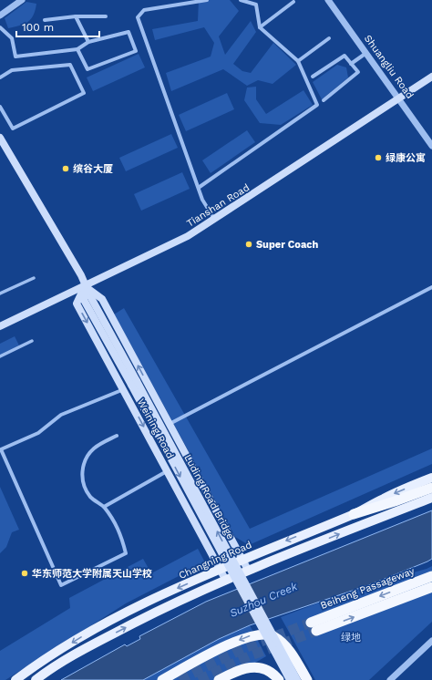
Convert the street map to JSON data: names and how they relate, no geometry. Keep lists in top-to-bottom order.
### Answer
{
  "streets": {
    "highway": ["Beiheng Passageway"],
    "main road": [
      "Tianshan Road",
      "Weining Road",
      "Luding Road Bridge",
      "Changning Road"
    ],
    "street": ["Shuangliu Road"]
  },
  "crossings": [
    ["Shuangliu Road", "Tianshan Road"],
    ["Tianshan Road", "Weining Road"],
    ["Weining Road", "Changning Road"]
  ],
  "water": ["Suzhou Creek"],
  "parks": ["绿地"],
  "places": [
    "绿康公寓",
    "缤谷大厦",
    "Super Coach",
    "华东师范大学附属天山学校"
  ],
  "scale_bar": "100 m"
}
